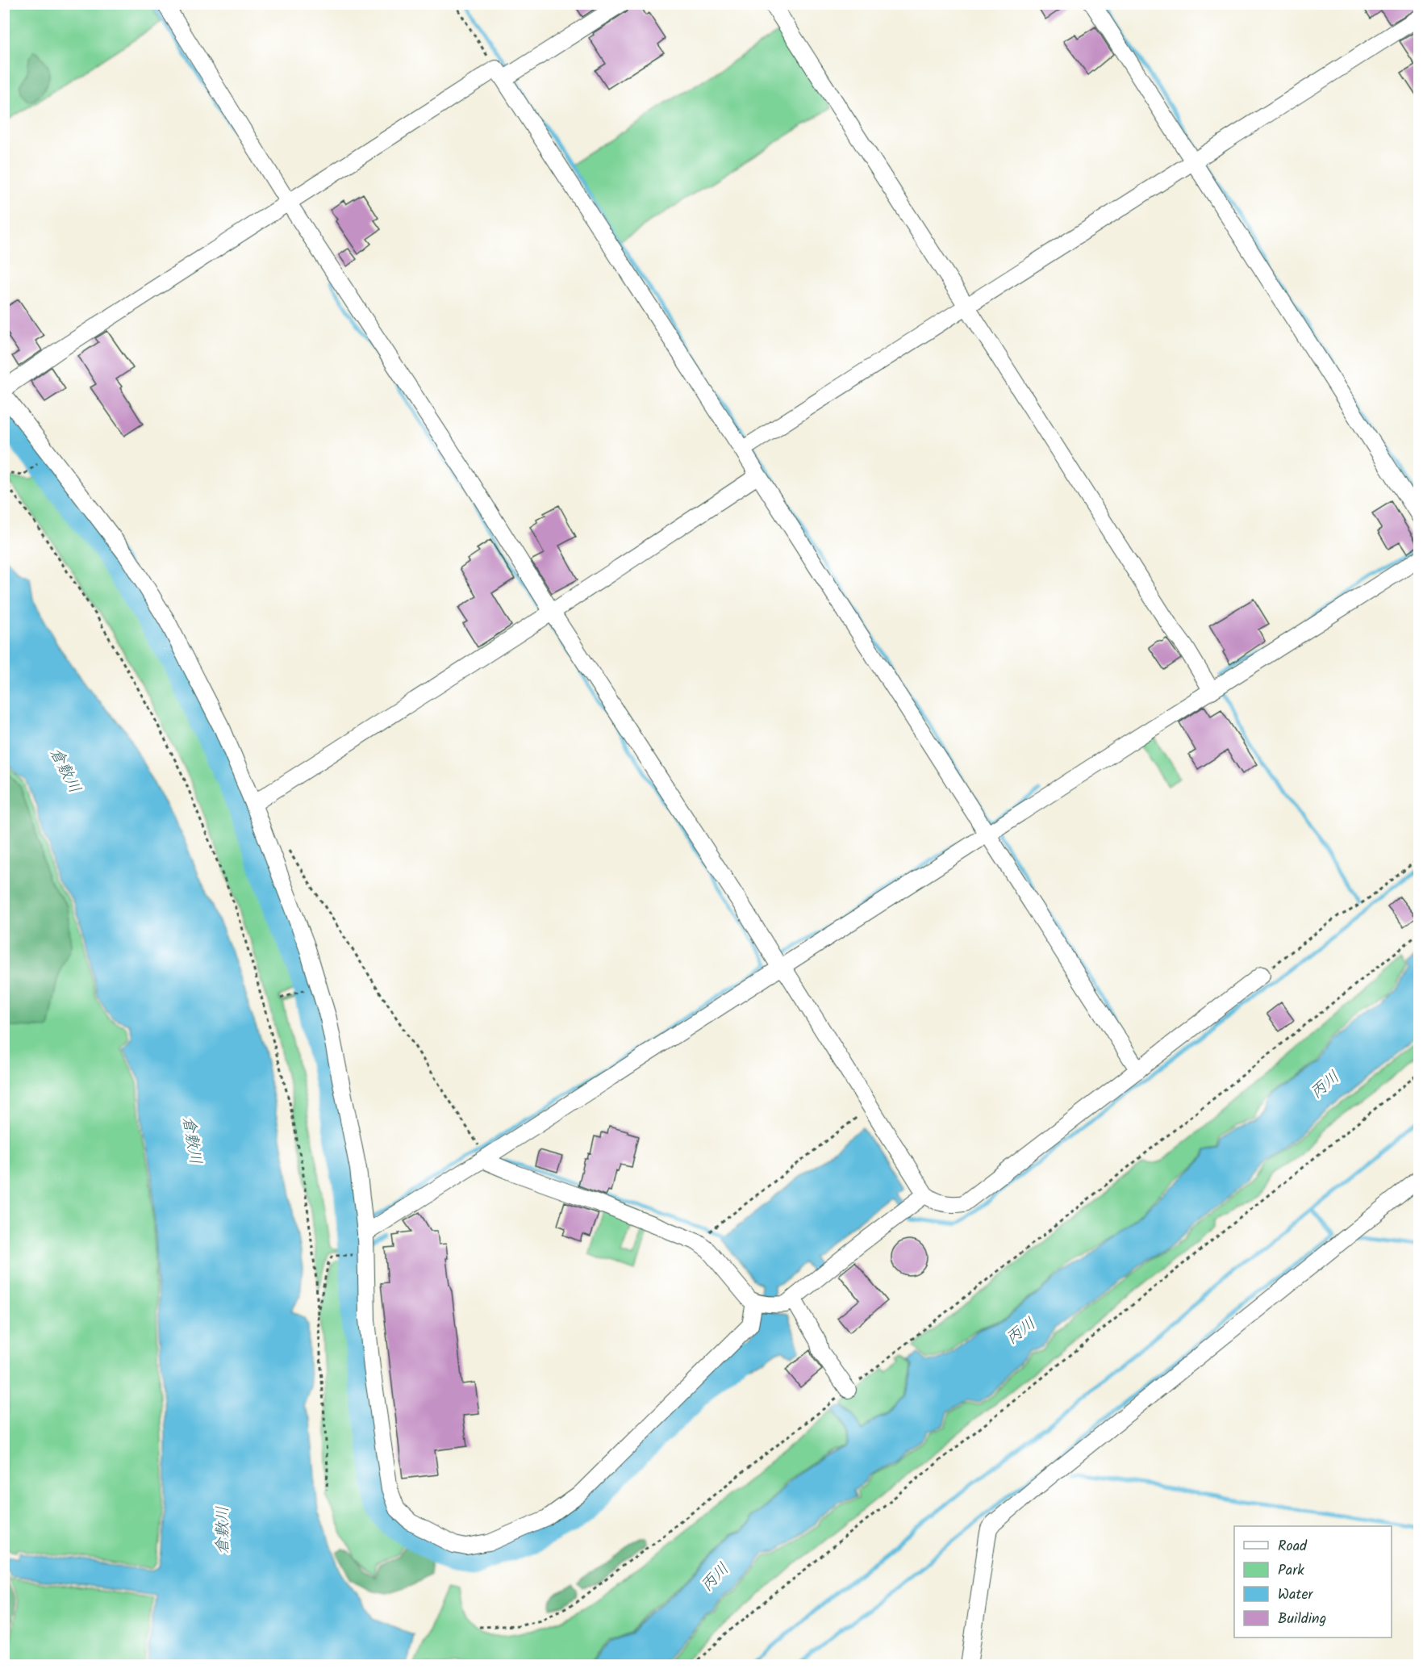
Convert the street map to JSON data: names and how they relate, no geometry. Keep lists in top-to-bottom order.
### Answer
{
  "water": ["倉敷川", "丙川"],
  "legend": [
    "Road",
    "Park",
    "Water",
    "Building"
  ]
}
